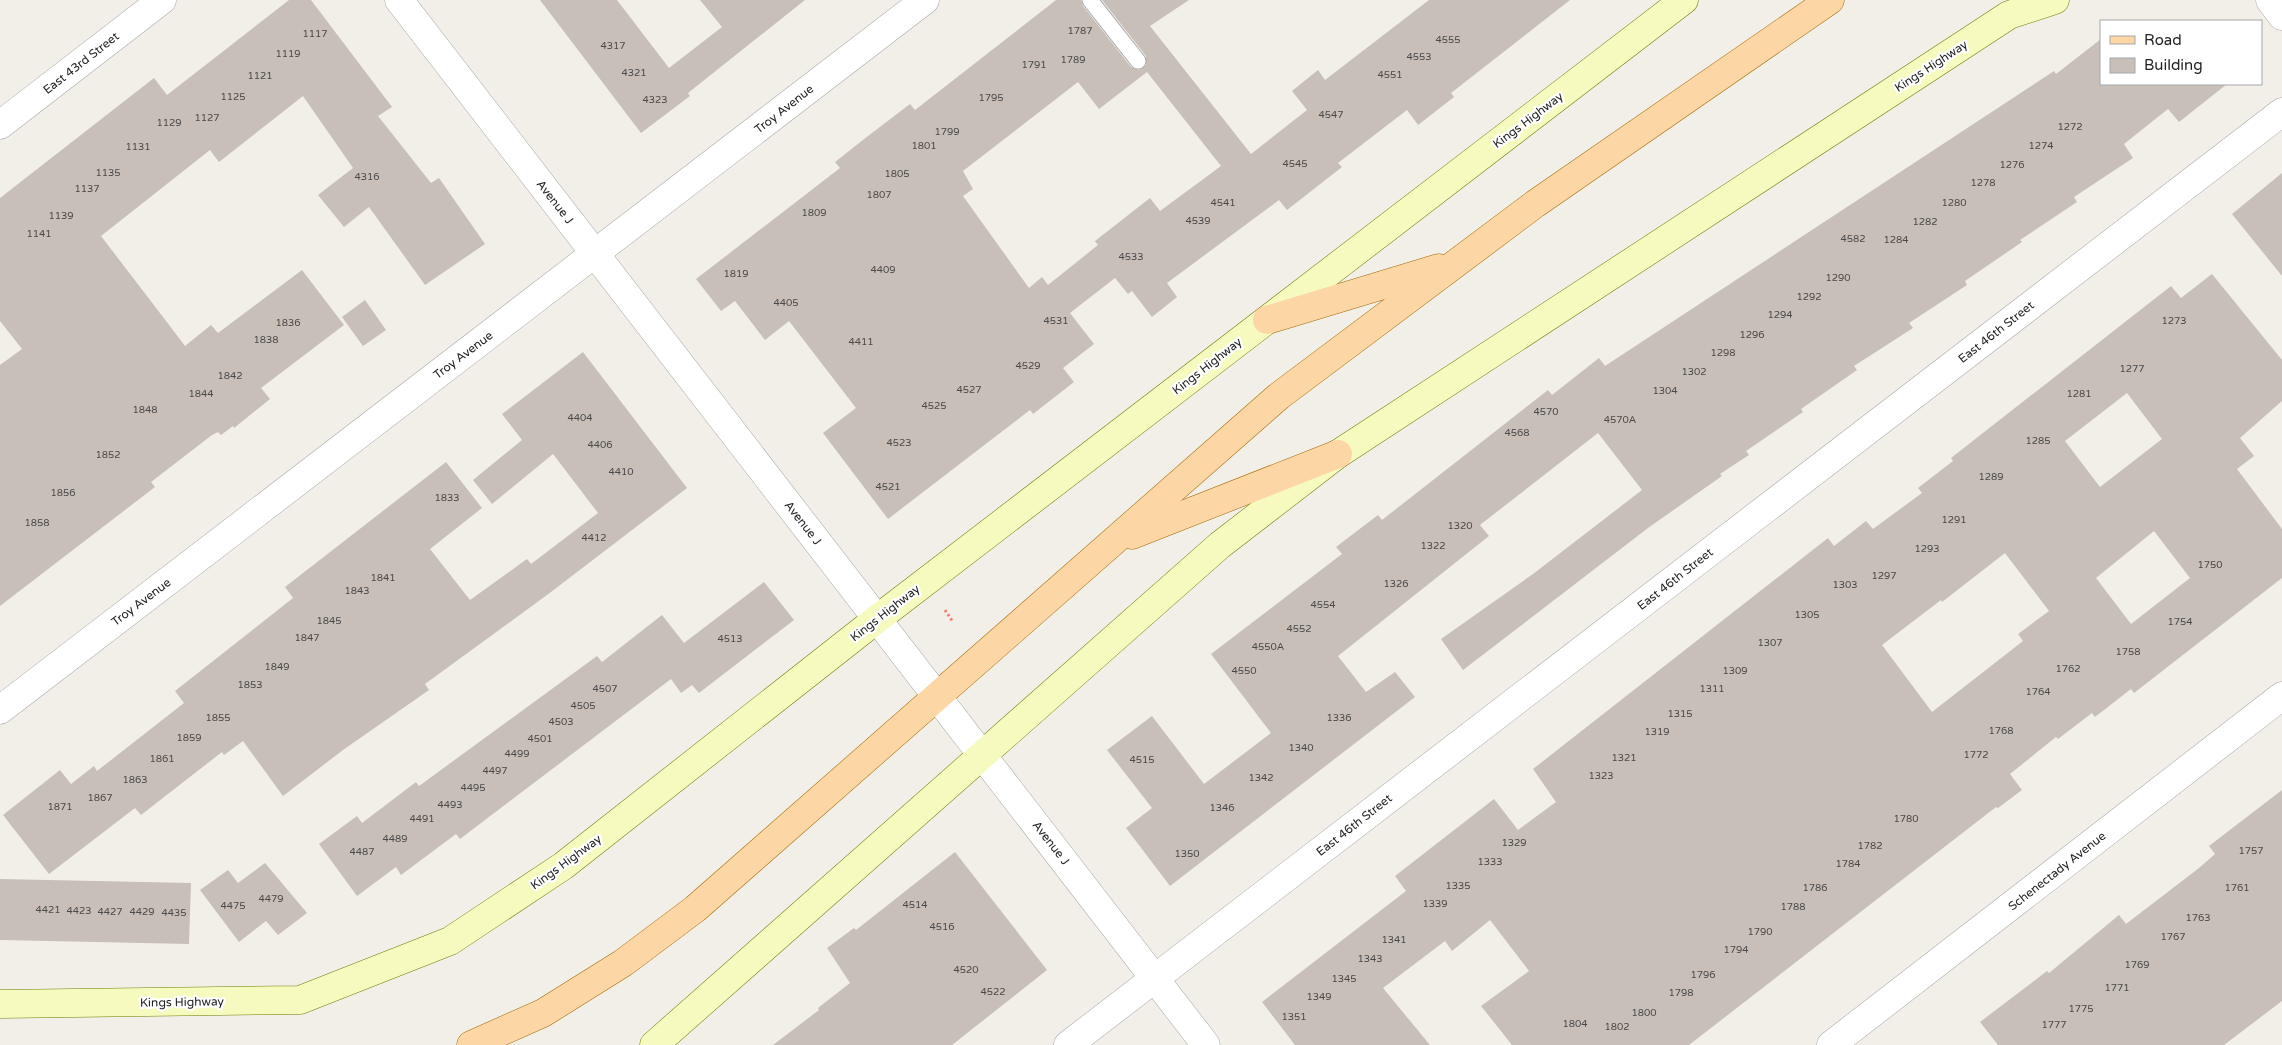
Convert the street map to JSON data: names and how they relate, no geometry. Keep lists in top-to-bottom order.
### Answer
{
  "streets": {
    "street": [
      "East 43rd Street",
      "Kings Highway",
      "Troy Avenue",
      "Avenue J",
      "East 46th Street",
      "Schenectady Avenue"
    ]
  },
  "crossings": [
    ["Kings Highway", "Avenue J"],
    ["Troy Avenue", "Avenue J"],
    ["Avenue J", "East 46th Street"]
  ],
  "house_numbers": [
    "1787",
    "1117",
    "4555",
    "4317",
    "1119",
    "4553",
    "1789",
    "1791",
    "4321",
    "4551",
    "1121",
    "1125",
    "1795",
    "4323",
    "4547",
    "1127",
    "1129",
    "1272",
    "1799",
    "1801",
    "1274",
    "1131",
    "4545",
    "1276",
    "1135",
    "1805",
    "4316",
    "1278",
    "1137",
    "1807",
    "4541",
    "1280",
    "1809",
    "1139",
    "4539",
    "1282",
    "1141",
    "4582",
    "1284",
    "4533",
    "4409",
    "1819",
    "1290",
    "1292",
    "4405",
    "1294",
    "4531",
    "1273",
    "1836",
    "1296",
    "1838",
    "4411",
    "1298",
    "4529",
    "1277",
    "1302",
    "1842",
    "4527",
    "1304",
    "1844",
    "1281",
    "4525",
    "1848",
    "4570",
    "4404",
    "4570A",
    "4568",
    "1285",
    "4523",
    "4406",
    "1852",
    "4410",
    "1289",
    "4521",
    "1856",
    "1833",
    "1291",
    "1858",
    "1320",
    "4412",
    "1322",
    "1293",
    "1750",
    "1297",
    "1841",
    "1326",
    "1303",
    "1843",
    "4554",
    "1305",
    "1845",
    "1754",
    "4552",
    "1847",
    "4513",
    "1307",
    "4550A",
    "1758",
    "1849",
    "1762",
    "4550",
    "1309",
    "1853",
    "4507",
    "1311",
    "1764",
    "4505",
    "1315",
    "1855",
    "1336",
    "4503",
    "1768",
    "1319",
    "1859",
    "4501",
    "1340",
    "4499",
    "1772",
    "1321",
    "1861",
    "4515",
    "4497",
    "1323",
    "1342",
    "1863",
    "4495",
    "1867",
    "4493",
    "1871",
    "1346",
    "4491",
    "1780",
    "4489",
    "1329",
    "1782",
    "1757",
    "4487",
    "1350",
    "1333",
    "1784",
    "1335",
    "1786",
    "1761",
    "4479",
    "1339",
    "4514",
    "4475",
    "1788",
    "4421",
    "4423",
    "4427",
    "4429",
    "4435",
    "1763",
    "4516",
    "1790",
    "1767",
    "1341",
    "1794",
    "1343",
    "1769",
    "4520",
    "1796",
    "1345",
    "1771",
    "4522",
    "1798",
    "1349",
    "1775",
    "1800",
    "1351",
    "1804",
    "1777",
    "1802"
  ],
  "legend": ["Road", "Building"]
}
